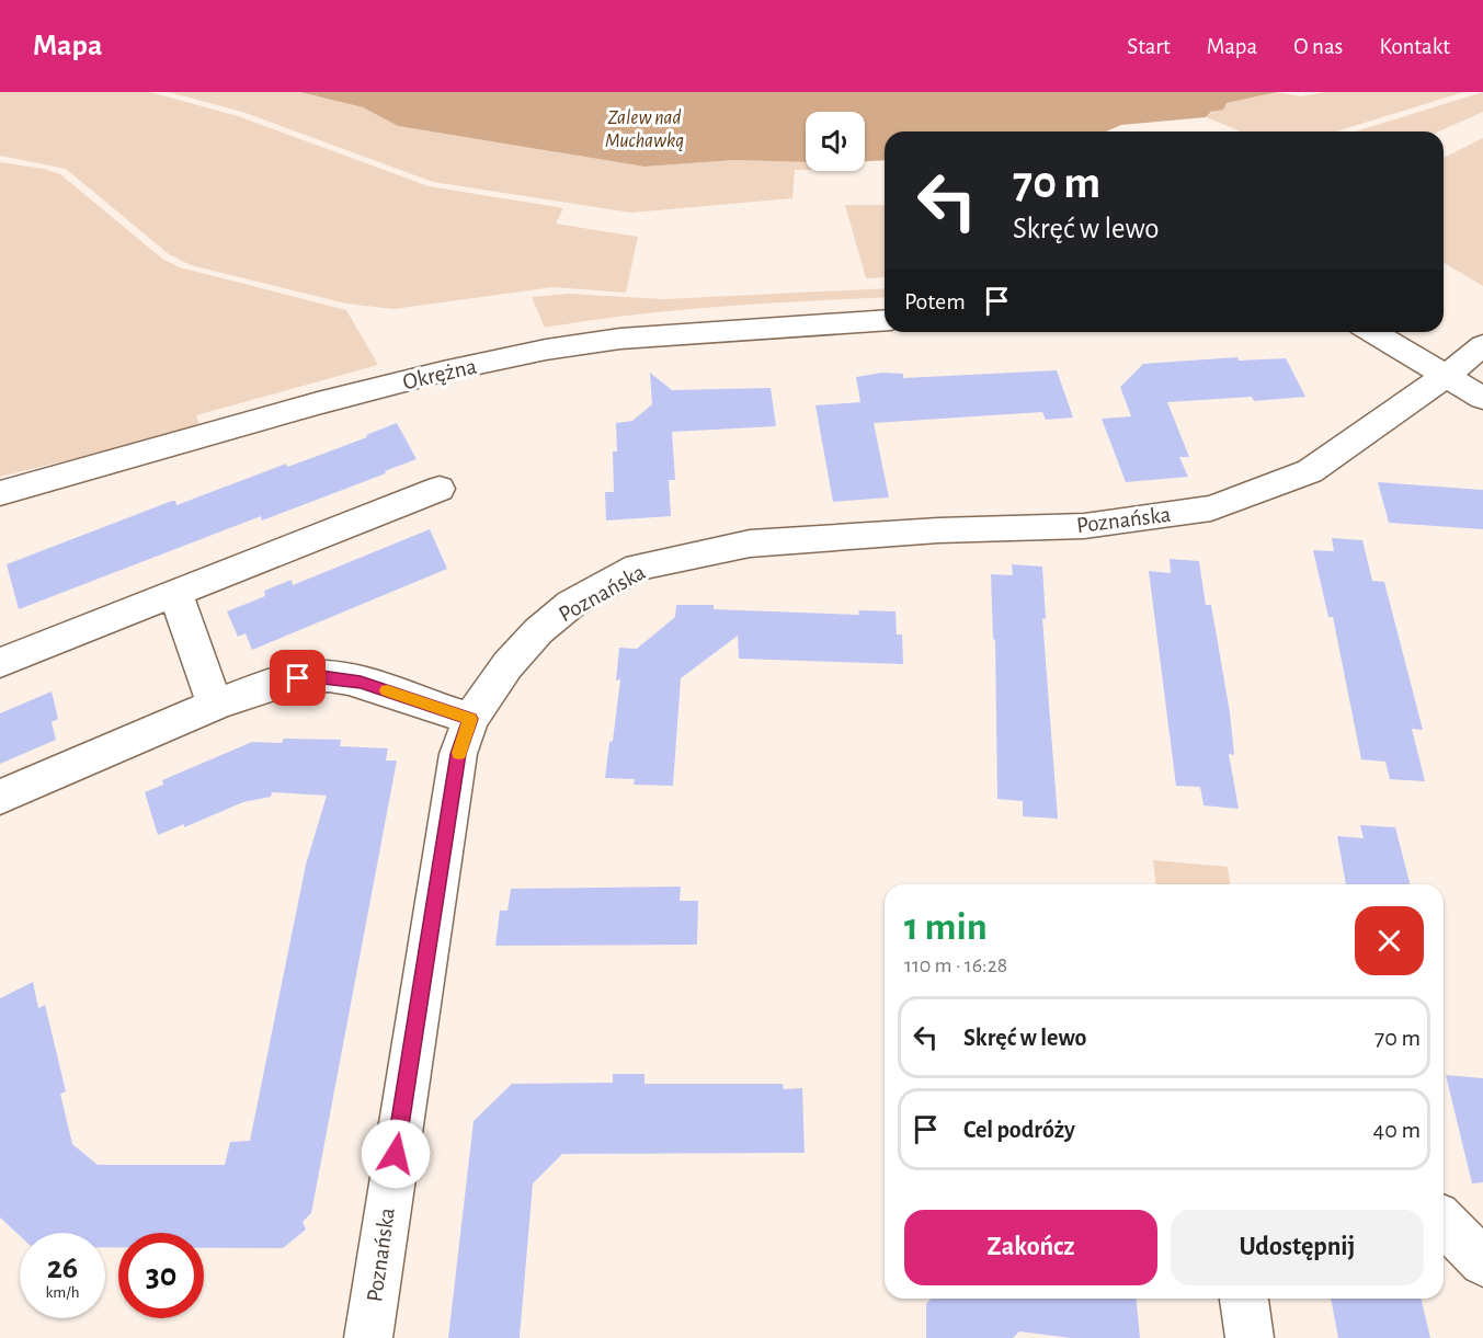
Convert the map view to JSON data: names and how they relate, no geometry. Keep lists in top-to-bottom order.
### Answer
{
  "streets": {
    "street": ["Okrężna", "Poznańska"]
  },
  "water": ["Zalew nad Muchawką"],
  "page": {
    "header": "Mapa",
    "nav": [
      "Start",
      "Mapa",
      "O nas",
      "Kontakt"
    ],
    "turn": ["70 m", "Skręć w lewo"],
    "then": "Potem",
    "heading": ["1 min", "110 m · 16:28"],
    "list": [
      {
        "name": "Skręć w lewo",
        "value": "70 m"
      },
      {
        "name": "Cel podróży",
        "value": "40 m"
      }
    ],
    "buttons": ["Zakończ", "Udostępnij"],
    "speed": "26 km/h",
    "limit": "30"
  }
}
